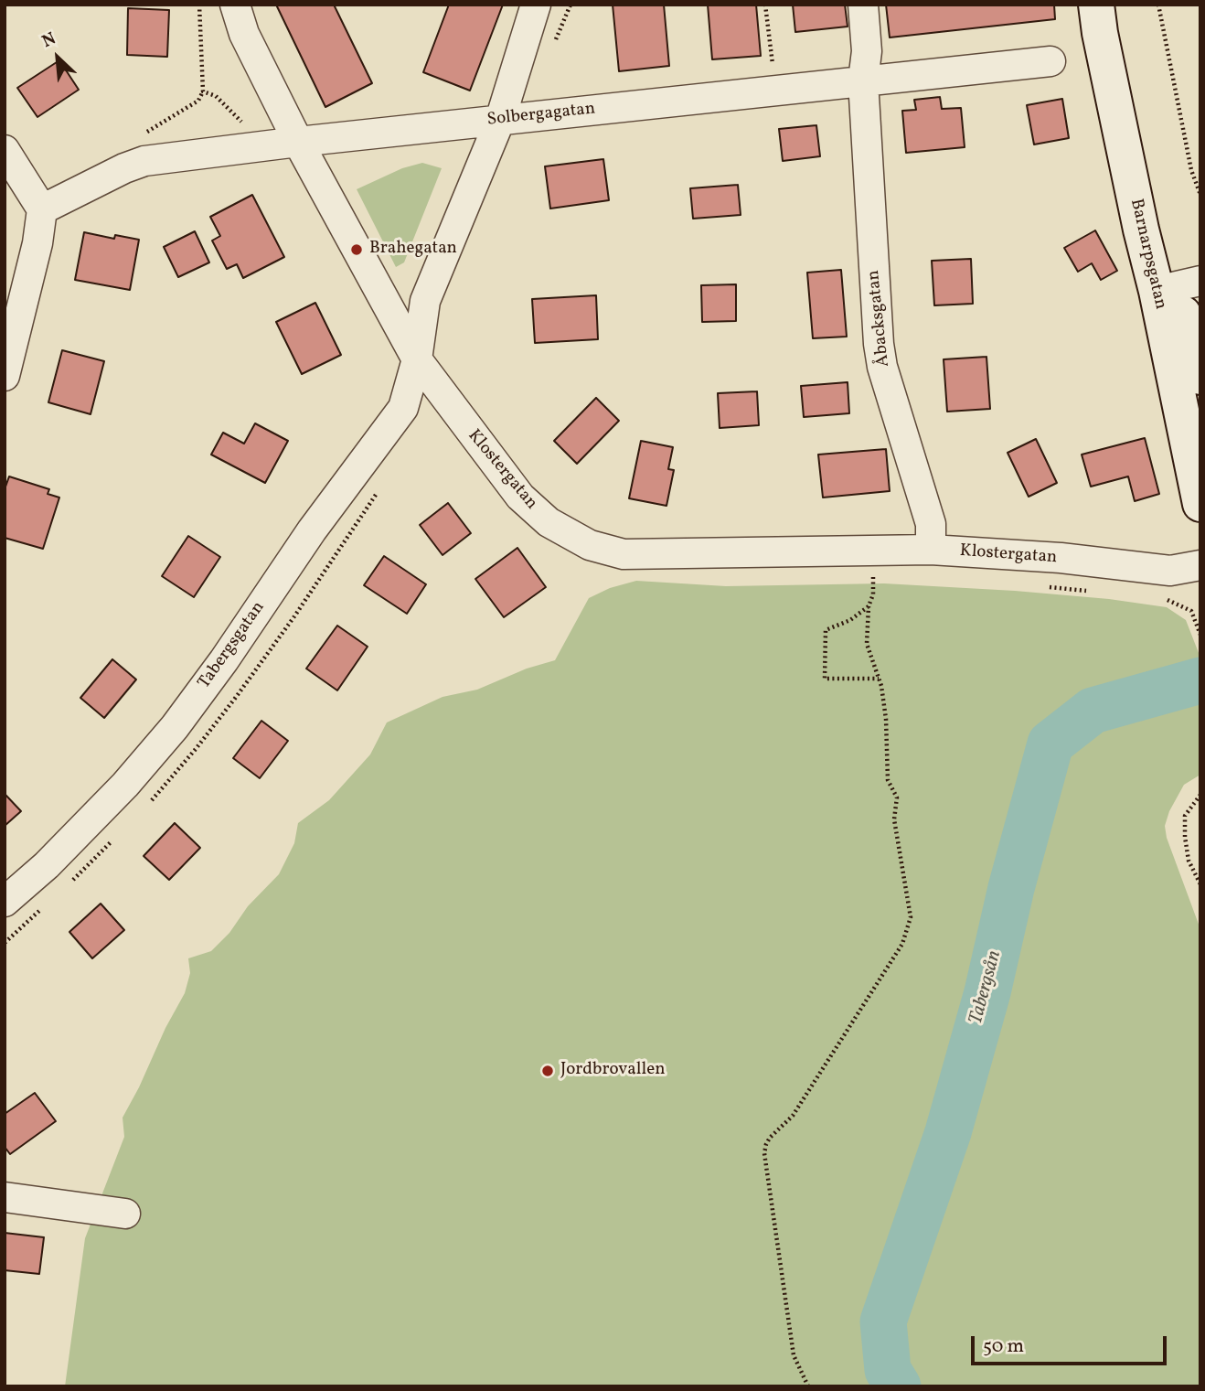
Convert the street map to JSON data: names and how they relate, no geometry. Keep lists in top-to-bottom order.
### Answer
{
  "streets": {
    "main road": ["Barnarpsgatan"],
    "street": [
      "Solbergagatan",
      "Åbacksgatan",
      "Klostergatan",
      "Tabergsgatan"
    ]
  },
  "crossings": [
    ["Solbergagatan", "Åbacksgatan"],
    ["Solbergagatan", "Klostergatan"],
    ["Åbacksgatan", "Klostergatan"],
    ["Klostergatan", "Tabergsgatan"]
  ],
  "water": ["Tabergsån"],
  "places": ["Brahegatan", "Jordbrovallen"],
  "scale_bar": "50 m",
  "north": "top left"
}
